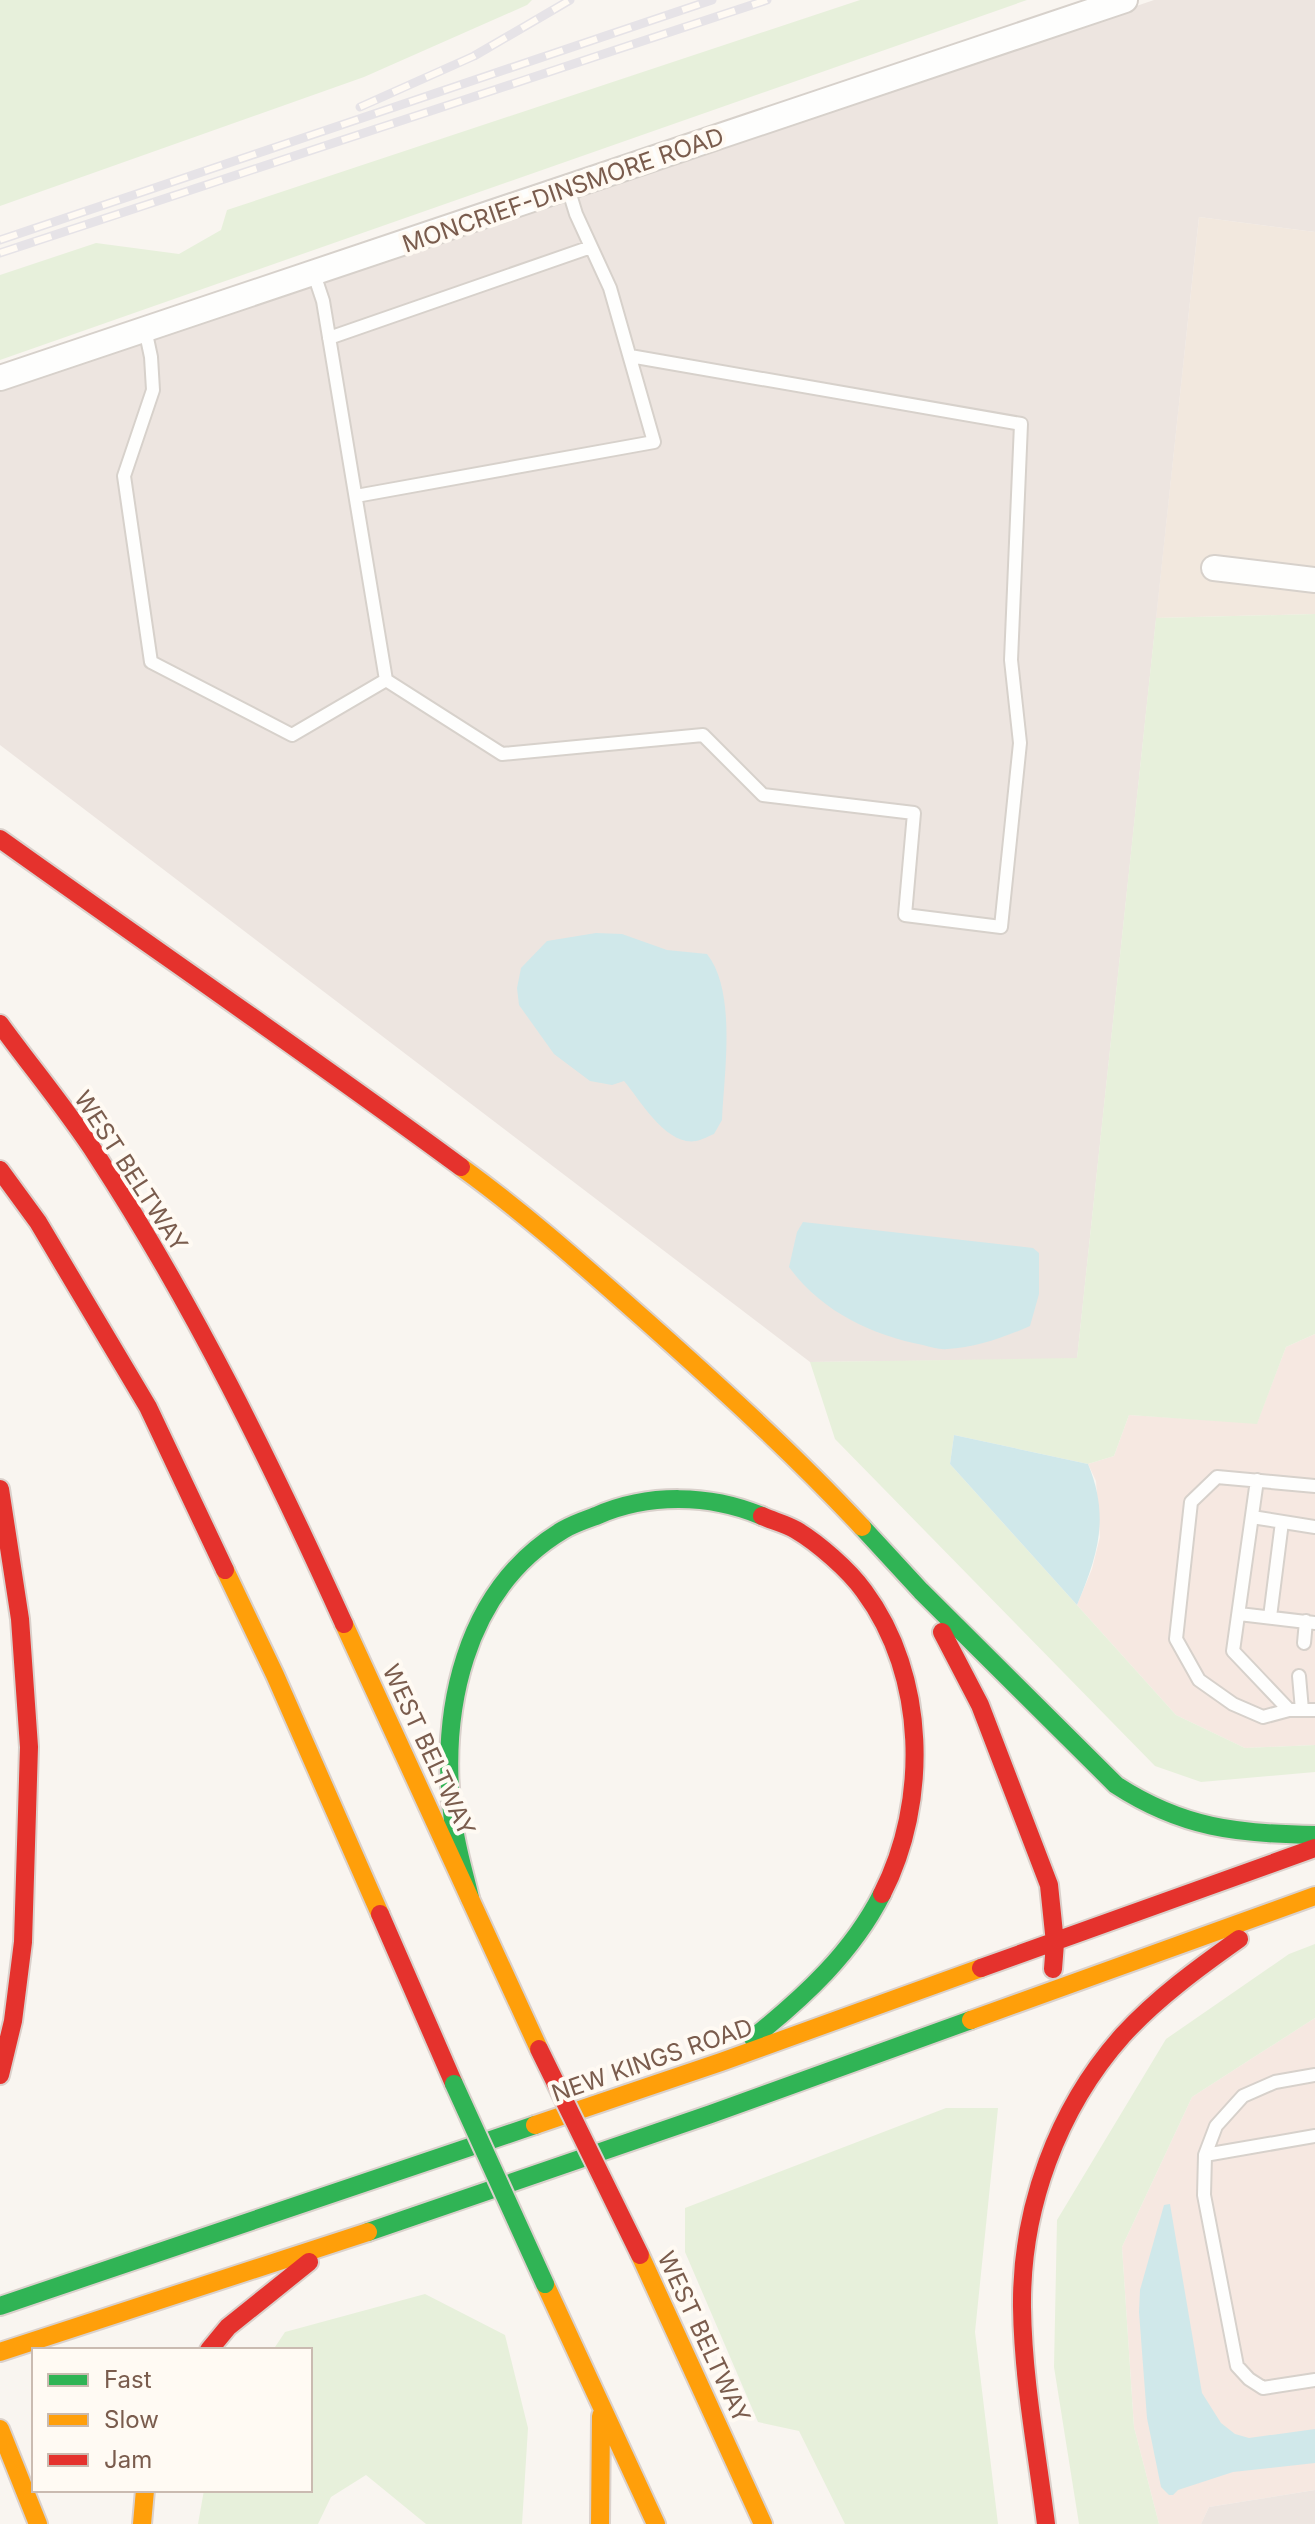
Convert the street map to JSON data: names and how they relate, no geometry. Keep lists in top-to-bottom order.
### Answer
{
  "streets": {
    "highway": ["WEST BELTWAY", "NEW KINGS ROAD"],
    "street": ["MONCRIEF-DINSMORE ROAD"]
  },
  "legend": ["Fast", "Slow", "Jam"]
}
